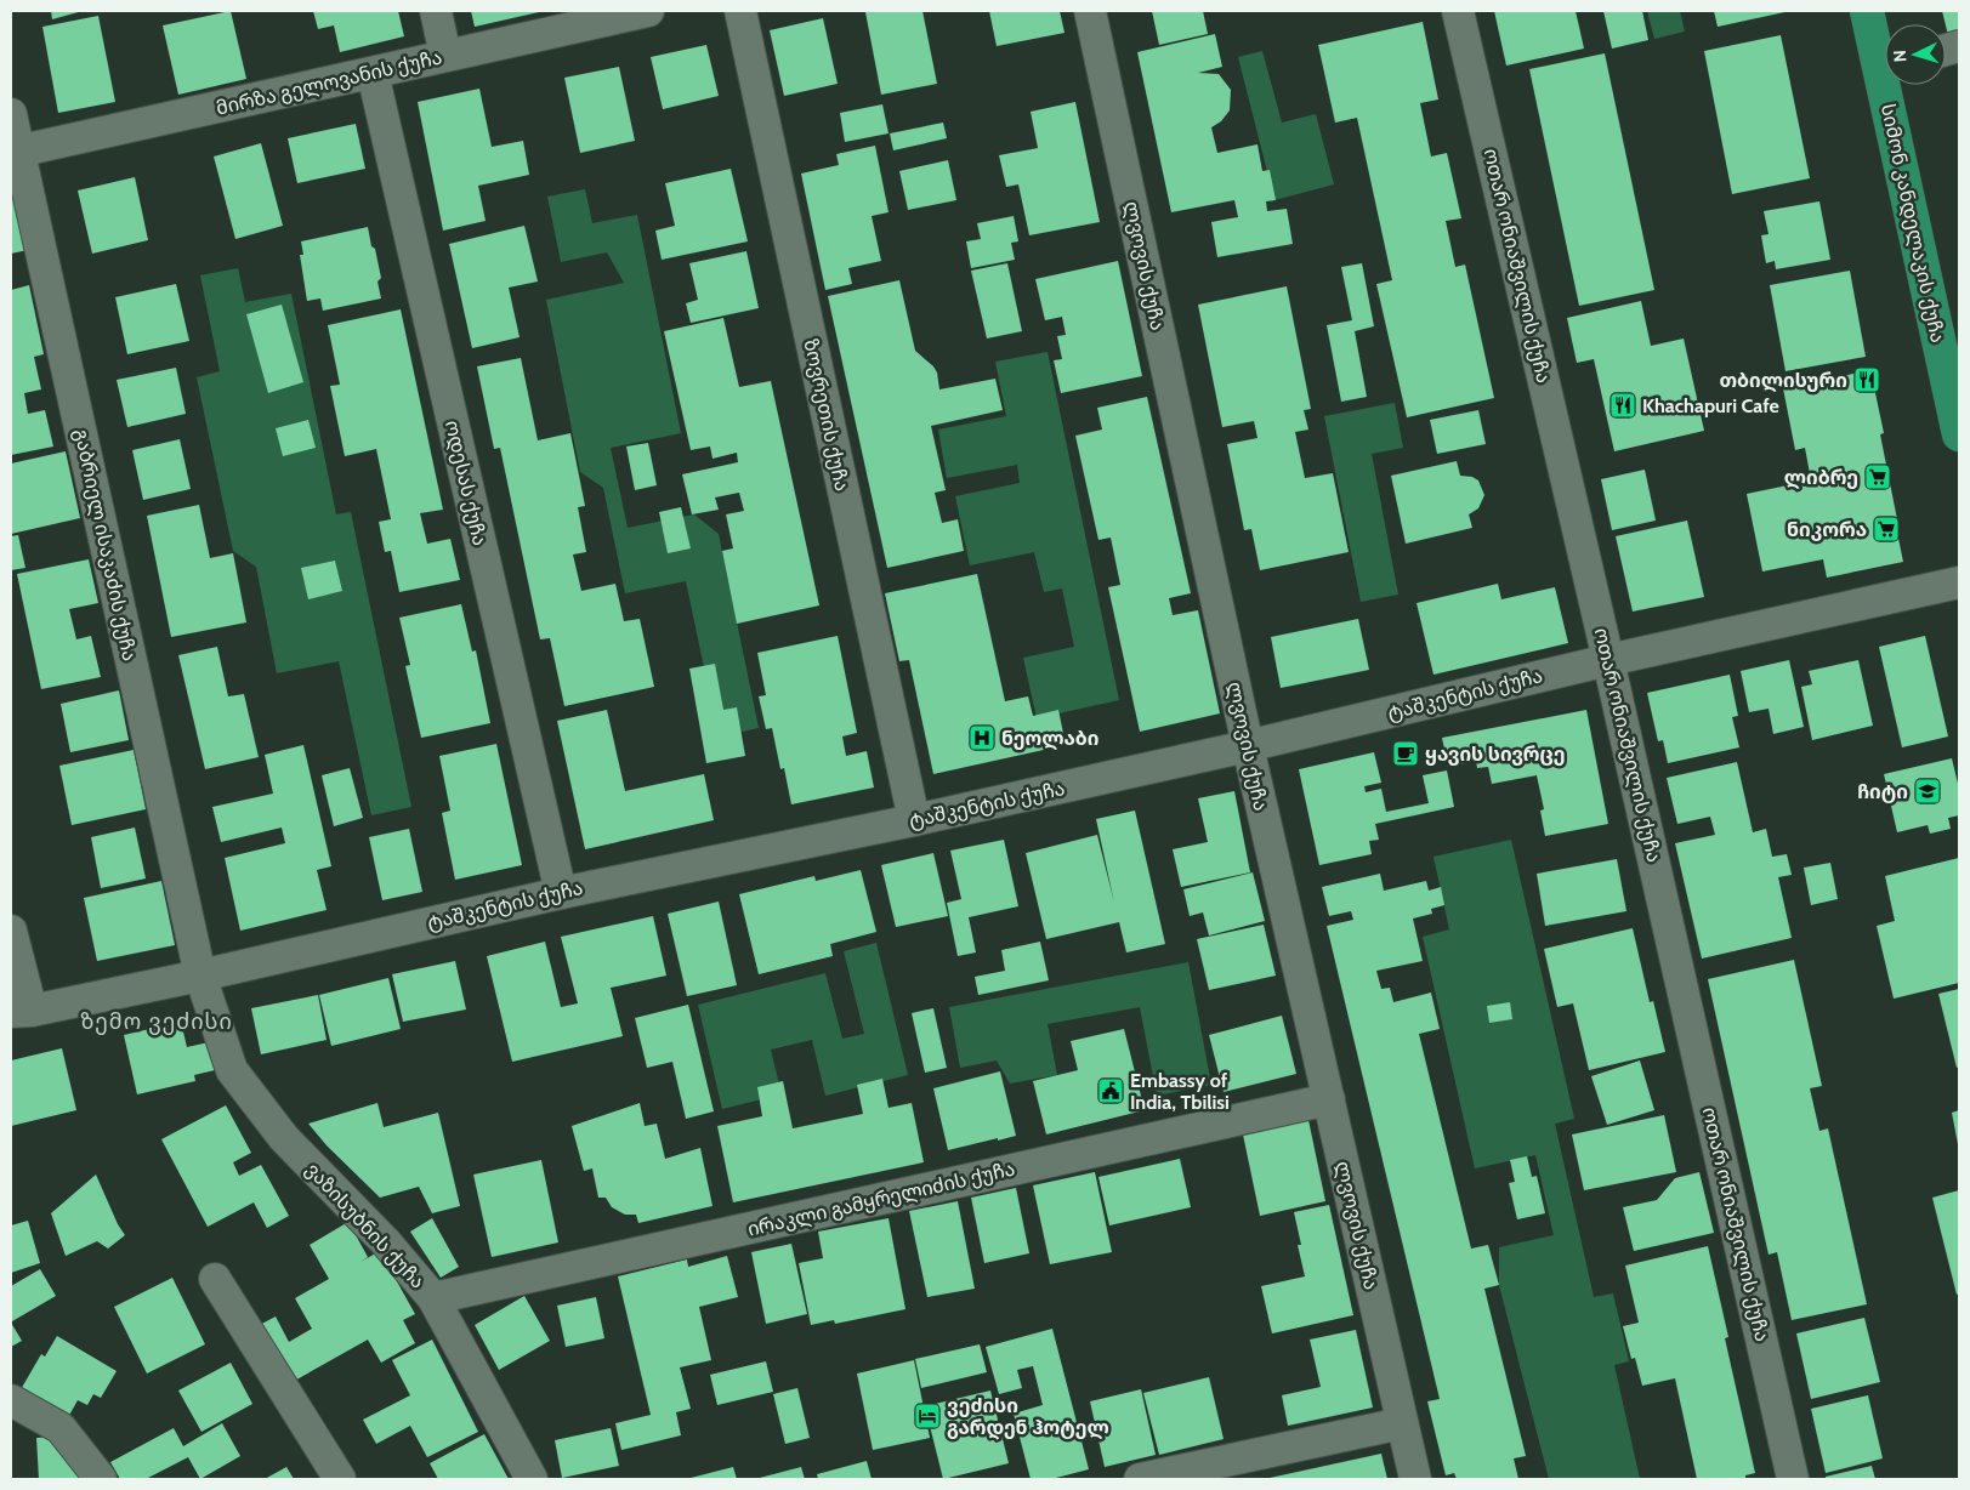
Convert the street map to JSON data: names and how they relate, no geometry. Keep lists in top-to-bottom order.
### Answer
{
  "streets": {
    "main road": ["სიმონ კანდელაკის ქუჩა"],
    "street": [
      "მირზა გელოვანის ქუჩა",
      "ლვოვის ქუჩა",
      "ოთარ ონიაშვილის ქუჩა",
      "ზოვრეთის ქუჩა",
      "ოდესას ქუჩა",
      "გაბრიელ ისაკაძის ქუჩა",
      "ტაშკენტის ქუჩა",
      "ირაკლი გამყრელიძის ქუჩა",
      "ვაზისუბნის ქუჩა"
    ]
  },
  "crossings": [
    ["მირზა გელოვანის ქუჩა", "ოდესას ქუჩა"],
    ["მირზა გელოვანის ქუჩა", "გაბრიელ ისაკაძის ქუჩა"],
    ["ლვოვის ქუჩა", "ტაშკენტის ქუჩა"],
    ["ლვოვის ქუჩა", "ირაკლი გამყრელიძის ქუჩა"],
    ["ოთარ ონიაშვილის ქუჩა", "ტაშკენტის ქუჩა"],
    ["ზოვრეთის ქუჩა", "ტაშკენტის ქუჩა"],
    ["ოდესას ქუჩა", "ტაშკენტის ქუჩა"],
    ["გაბრიელ ისაკაძის ქუჩა", "ტაშკენტის ქუჩა"],
    ["გაბრიელ ისაკაძის ქუჩა", "ვაზისუბნის ქუჩა"],
    ["ტაშკენტის ქუჩა", "ვაზისუბნის ქუჩა"],
    ["ირაკლი გამყრელიძის ქუჩა", "ვაზისუბნის ქუჩა"]
  ],
  "districts": ["ზემო ვეძისი"],
  "places": {
    "restaurant": ["თბილისური", "Khachapuri Cafe"],
    "supermarket": ["ლიბრე", "ნიკორა"],
    "hospital": ["ნეოლაბი"],
    "cafe": ["ყავის სივრცე"],
    "school or university": ["ჩიტი"],
    "public building": ["Embassy of India, Tbilisi"],
    "hotel": ["ვეძისი გარდენ ჰოტელ"]
  },
  "north": "left"
}
